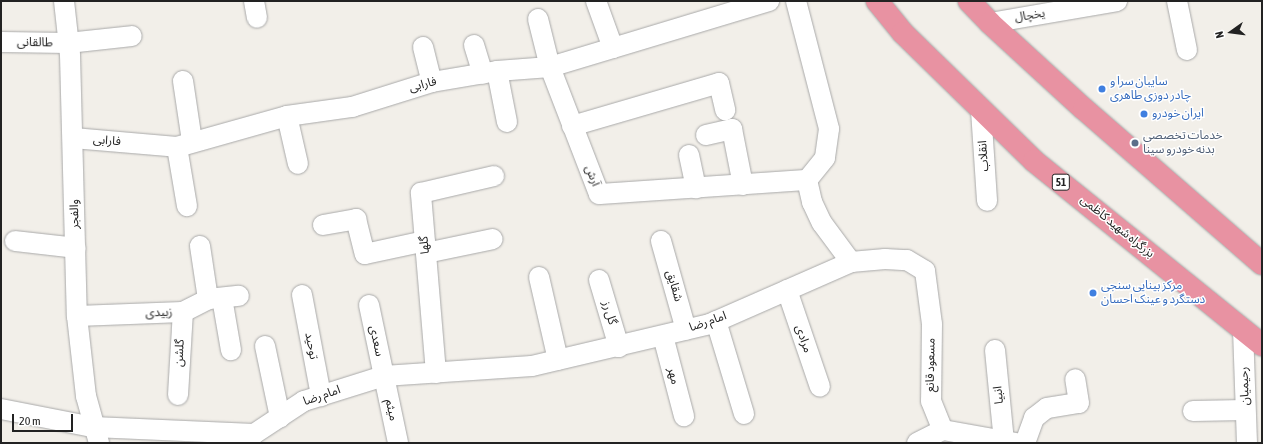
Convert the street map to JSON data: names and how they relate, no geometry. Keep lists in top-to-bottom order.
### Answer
{
  "streets": {
    "highway": ["51", "بزرگراه شهید کاظمی"],
    "street": [
      "یخچال",
      "طالقانی",
      "فارابی",
      "انقلاب",
      "آرش",
      "والفجر",
      "گلها",
      "شقایق",
      "زبیدی",
      "گل رز",
      "امام رضا",
      "مرادی",
      "سعدی",
      "توحید",
      "گلشن",
      "مسعود قانع",
      "مهر",
      "رحیمیان",
      "انبیا",
      "میثم"
    ]
  },
  "crossings": [
    ["طالقانی", "والفجر"],
    ["فارابی", "آرش"],
    ["فارابی", "والفجر"],
    ["انقلاب", "بزرگراه شهید کاظمی"],
    ["والفجر", "زبیدی"],
    ["والفجر", "امام رضا"],
    ["بزرگراه شهید کاظمی", "رحیمیان"],
    ["گلها", "امام رضا"],
    ["شقایق", "امام رضا"],
    ["زبیدی", "گلشن"],
    ["گل رز", "امام رضا"],
    ["امام رضا", "مرادی"],
    ["امام رضا", "سعدی"],
    ["امام رضا", "توحید"],
    ["امام رضا", "مسعود قانع"],
    ["امام رضا", "مهر"],
    ["امام رضا", "میثم"],
    ["سعدی", "میثم"]
  ],
  "places": [
    "سایبان سرا و چادر دوزی طاهری",
    "ایران خودرو",
    "خدمات تخصصی بدنه خودرو سینا",
    "مرکز بینایی سنجی دستگرد و عینک احسان"
  ],
  "scale_bar": "20 m",
  "north": "left"
}
